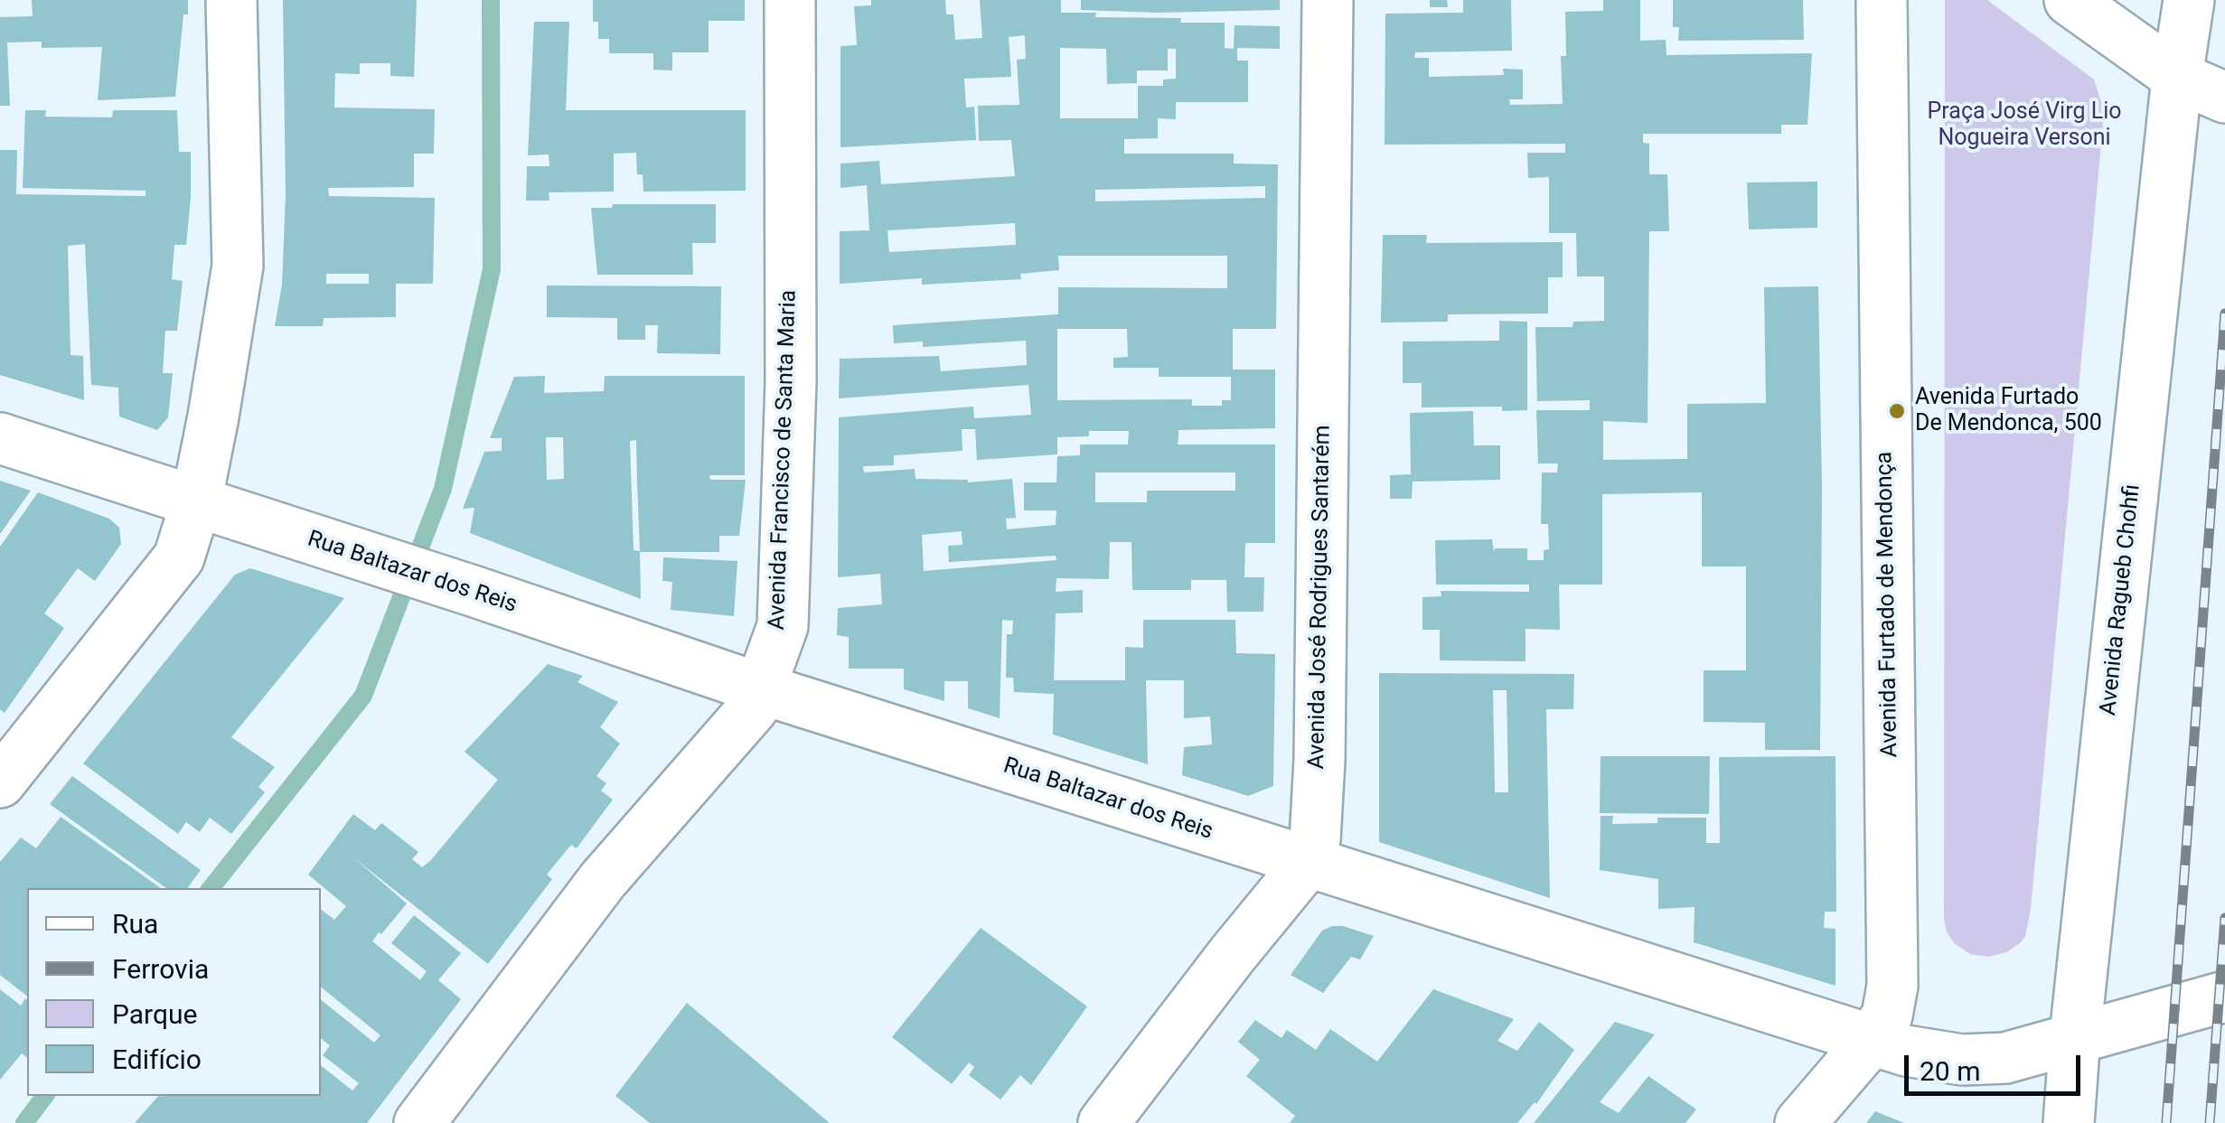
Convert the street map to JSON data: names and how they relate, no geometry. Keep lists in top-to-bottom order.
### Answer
{
  "streets": {
    "main road": [
      "Avenida Francisco de Santa Maria",
      "Rua Baltazar dos Reis",
      "Avenida José Rodrigues Santarém",
      "Avenida Ragueb Chohfi",
      "Avenida Furtado de Mendonça"
    ]
  },
  "crossings": [
    ["Avenida Francisco de Santa Maria", "Rua Baltazar dos Reis"],
    ["Rua Baltazar dos Reis", "Avenida José Rodrigues Santarém"],
    ["Rua Baltazar dos Reis", "Avenida Ragueb Chohfi"],
    ["Rua Baltazar dos Reis", "Avenida Furtado de Mendonça"]
  ],
  "parks": ["Praça José Virg Lio Nogueira Versoni"],
  "places": ["Avenida Furtado De Mendonca, 500"],
  "legend": [
    "Rua",
    "Ferrovia",
    "Parque",
    "Edifício"
  ],
  "scale_bar": "20 m"
}
